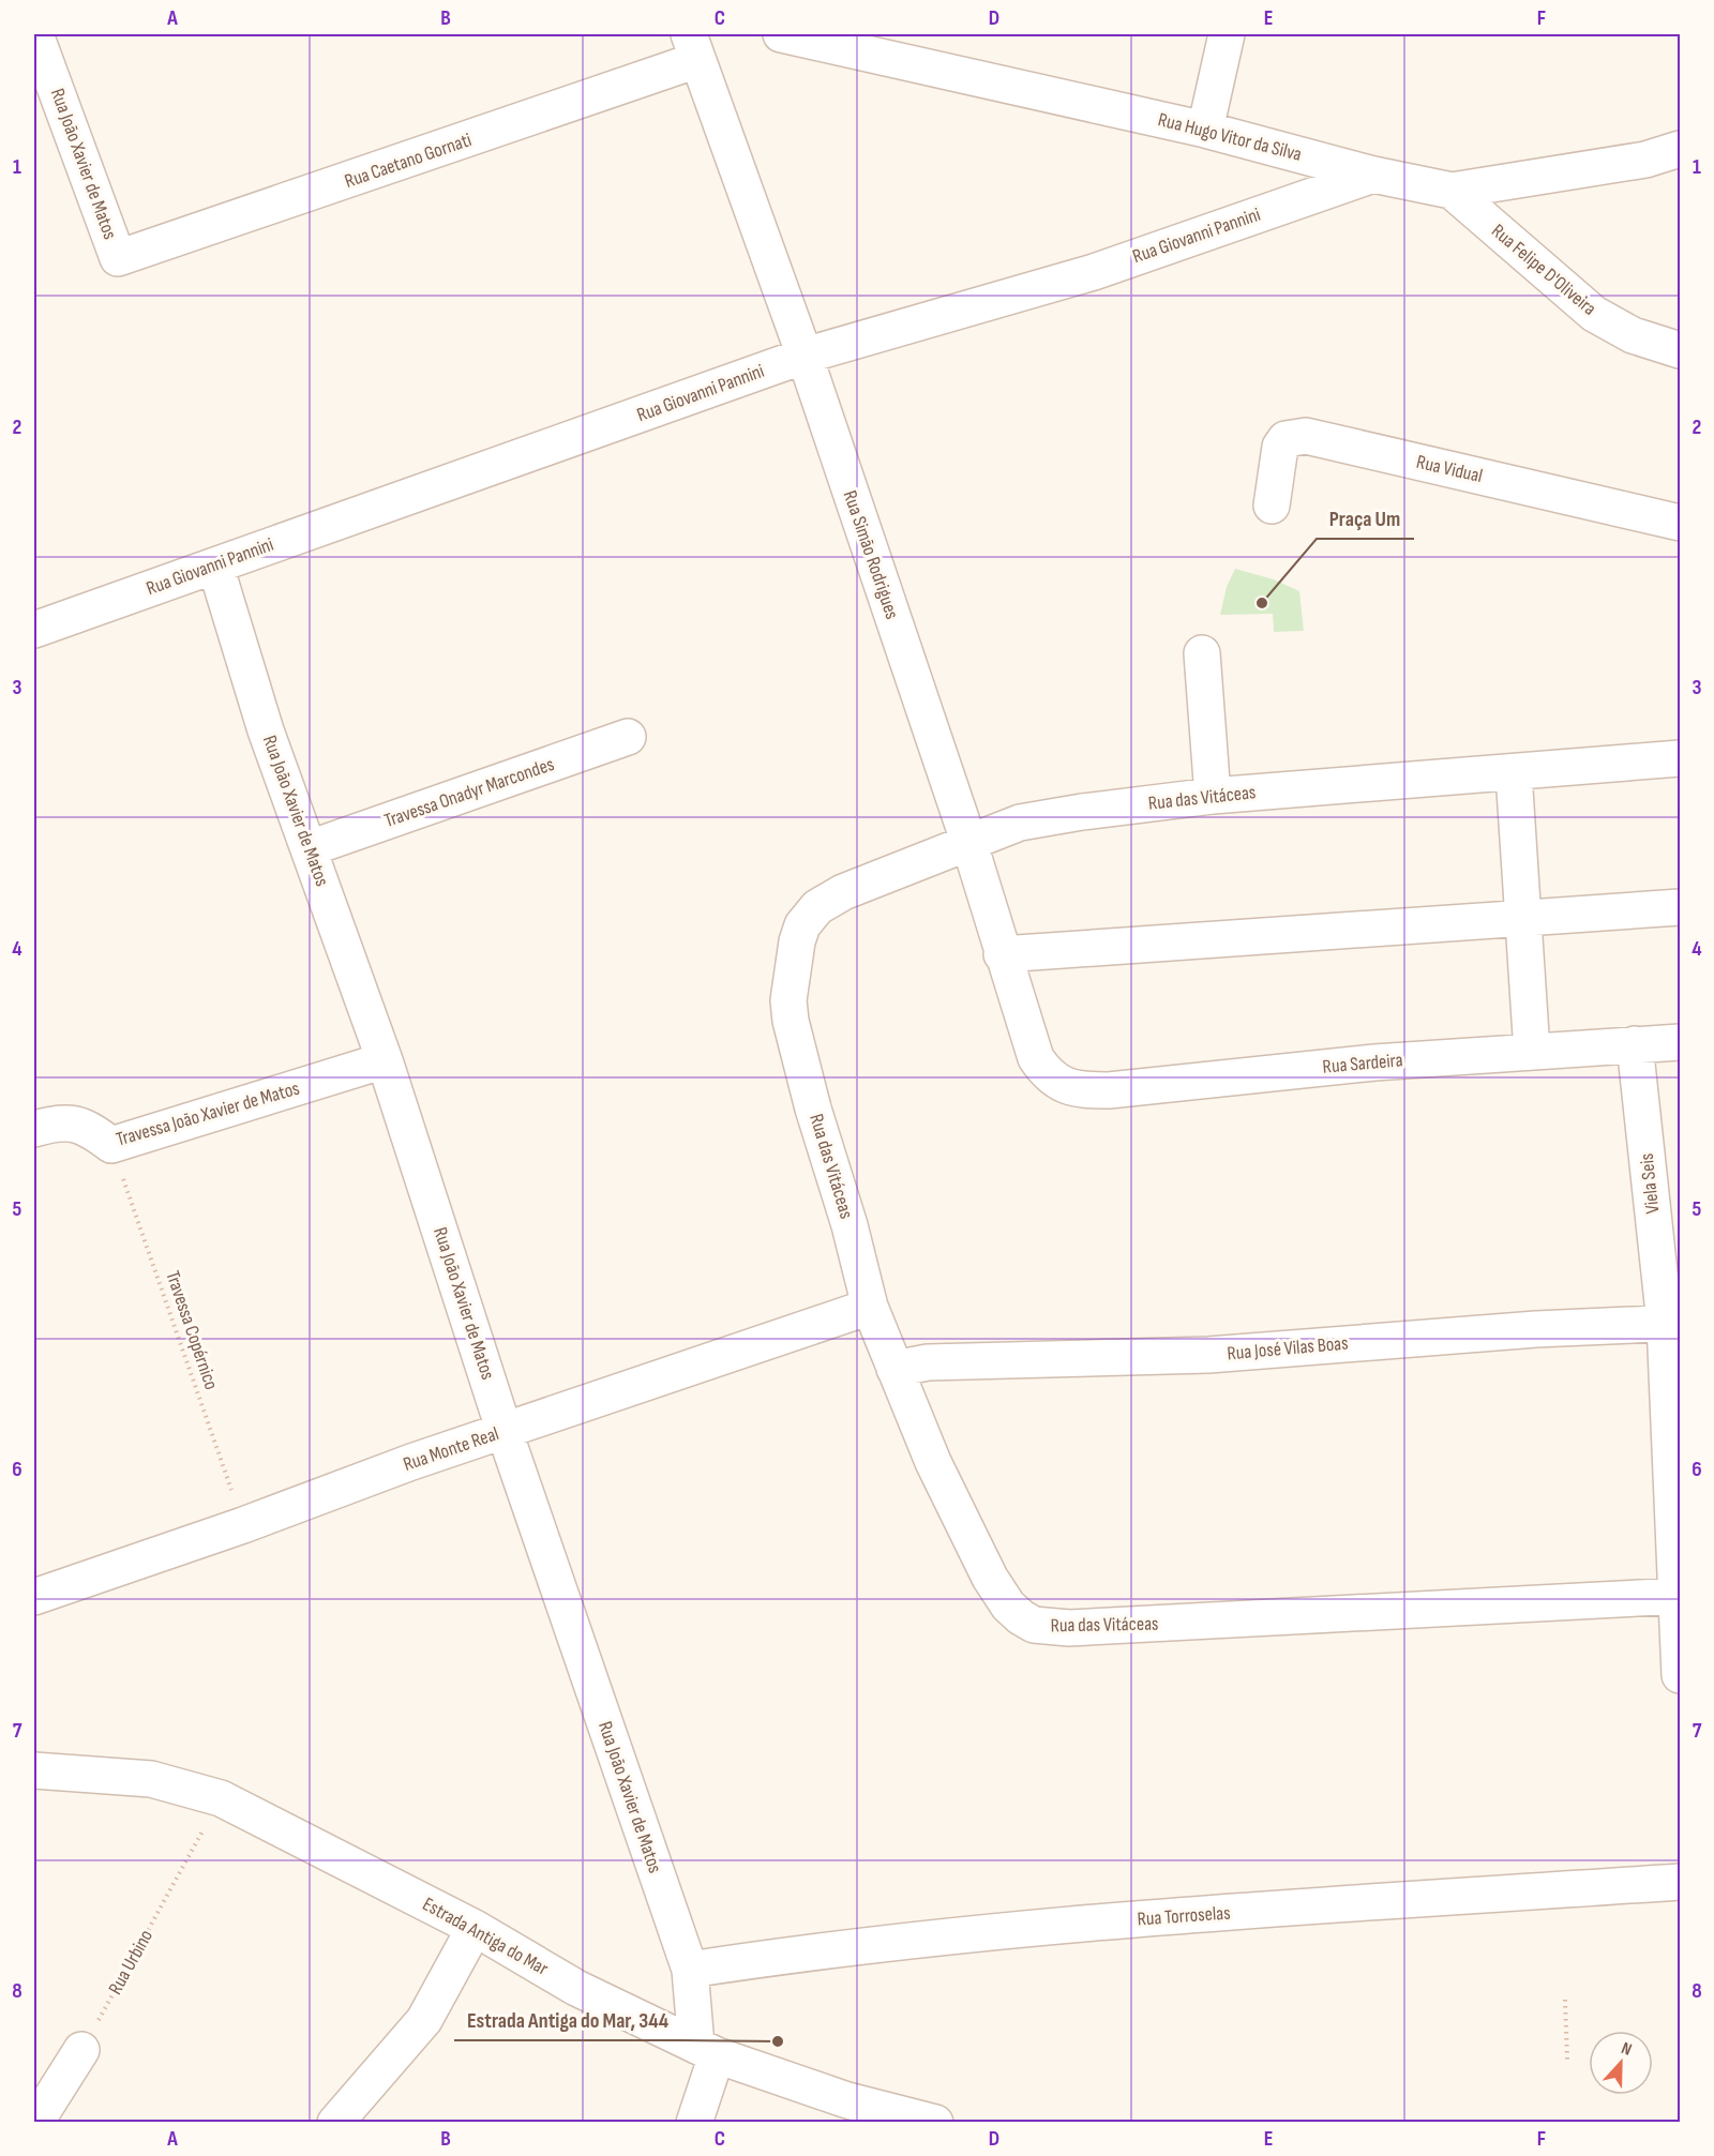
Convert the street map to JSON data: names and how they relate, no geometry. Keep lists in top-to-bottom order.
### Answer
{
  "streets": {
    "street": [
      "Rua Hugo Vitor da Silva",
      "Rua Caetano Gornati",
      "Rua João Xavier de Matos",
      "Rua Giovanni Pannini",
      "Rua Felipe D'Oliveira",
      "Rua Vidual",
      "Rua Simão Rodrigues",
      "Travessa Onadyr Marcondes",
      "Rua das Vitáceas",
      "Rua Sardeira",
      "Travessa João Xavier de Matos",
      "Viela Seis",
      "Rua José Vilas Boas",
      "Rua Monte Real",
      "Rua Torroselas",
      "Estrada Antiga do Mar"
    ],
    "path": ["Travessa Copérnico", "Rua Urbino"]
  },
  "crossings": [
    ["Rua Hugo Vitor da Silva", "Rua Giovanni Pannini"],
    ["Rua Hugo Vitor da Silva", "Rua Felipe D'Oliveira"],
    ["Rua Caetano Gornati", "Rua João Xavier de Matos"],
    ["Rua Caetano Gornati", "Rua Simão Rodrigues"],
    ["Rua João Xavier de Matos", "Rua Giovanni Pannini"],
    ["Rua João Xavier de Matos", "Travessa Onadyr Marcondes"],
    ["Rua João Xavier de Matos", "Travessa João Xavier de Matos"],
    ["Rua João Xavier de Matos", "Rua Monte Real"],
    ["Rua João Xavier de Matos", "Rua Torroselas"],
    ["Rua João Xavier de Matos", "Estrada Antiga do Mar"],
    ["Rua Giovanni Pannini", "Rua Simão Rodrigues"],
    ["Rua Simão Rodrigues", "Rua das Vitáceas"],
    ["Rua Simão Rodrigues", "Rua Sardeira"],
    ["Rua das Vitáceas", "Viela Seis"],
    ["Rua das Vitáceas", "Rua José Vilas Boas"],
    ["Rua das Vitáceas", "Rua Monte Real"],
    ["Rua Sardeira", "Viela Seis"],
    ["Travessa João Xavier de Matos", "Travessa Copérnico"],
    ["Viela Seis", "Rua José Vilas Boas"],
    ["Travessa Copérnico", "Rua Monte Real"],
    ["Estrada Antiga do Mar", "Rua Urbino"]
  ],
  "places": ["Praça Um", "Estrada Antiga do Mar, 344"],
  "north": "top",
  "grid": {
    "columns": [
      "A",
      "B",
      "C",
      "D",
      "E",
      "F"
    ],
    "rows": [
      "1",
      "2",
      "3",
      "4",
      "5",
      "6",
      "7",
      "8"
    ]
  }
}
